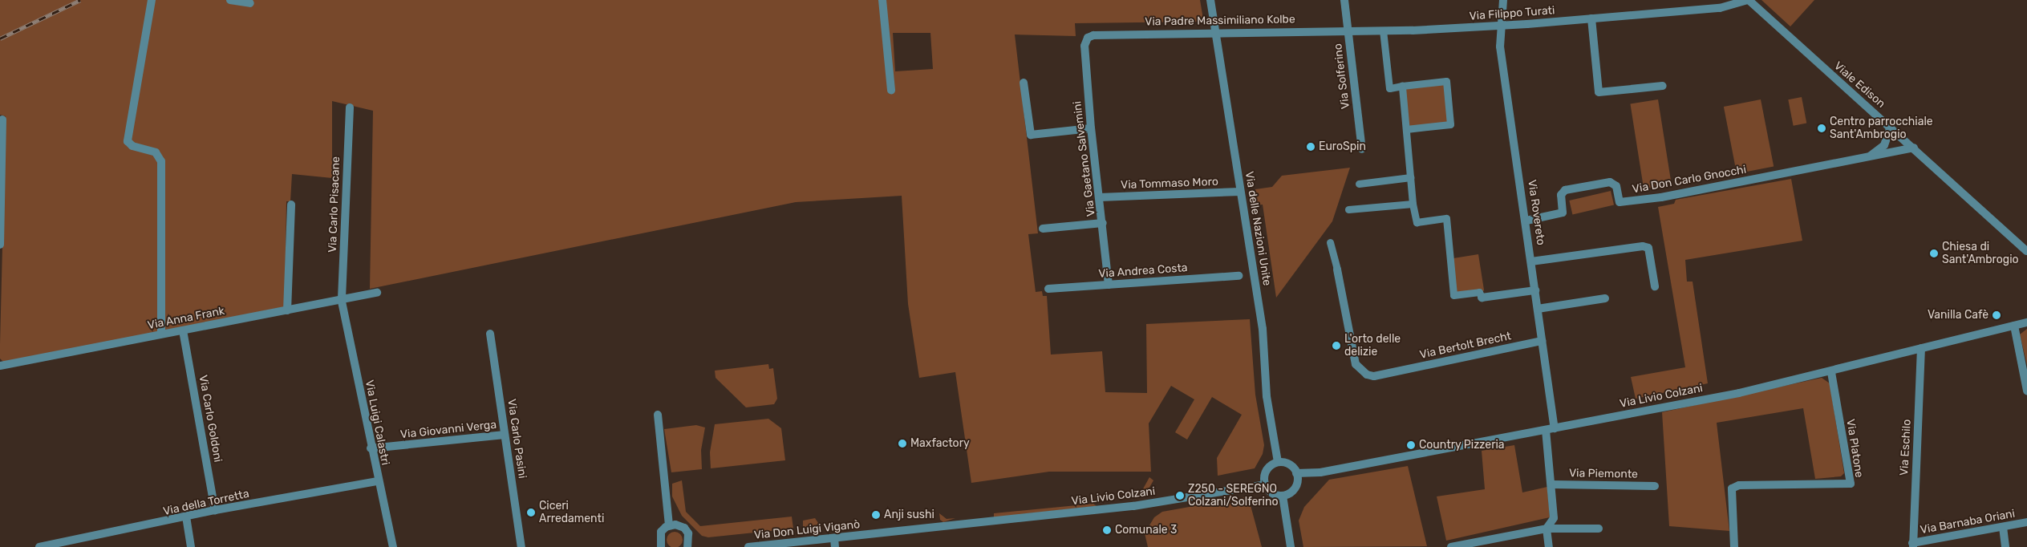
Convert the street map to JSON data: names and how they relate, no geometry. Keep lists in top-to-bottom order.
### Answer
{
  "streets": {
    "street": [
      "Via Filippo Turati",
      "Via Padre Massimiliano Kolbe",
      "Via Solferino",
      "Viale Edison",
      "Via Gaetano Salvemini",
      "Via Don Carlo Gnocchi",
      "Via Tommaso Moro",
      "Via Carlo Pisacane",
      "Via Rovereto",
      "Via delle Nazioni Unite",
      "Via Andrea Costa",
      "Via Anna Frank",
      "Via Bertolt Brecht",
      "Via Livio Colzani",
      "Via Carlo Goldoni",
      "Via Luigi Calastri",
      "Via Giovanni Verga",
      "Via Carlo Pasini",
      "Via Eschilo",
      "Via Platone",
      "Via Piemonte",
      "Via della Torretta",
      "Via Barnaba Oriani",
      "Via Don Luigi Viganò"
    ]
  },
  "crossings": [
    ["Via Filippo Turati", "Via Padre Massimiliano Kolbe"],
    ["Via Filippo Turati", "Via Solferino"],
    ["Via Filippo Turati", "Viale Edison"],
    ["Via Filippo Turati", "Via Rovereto"],
    ["Via Padre Massimiliano Kolbe", "Via Solferino"],
    ["Via Padre Massimiliano Kolbe", "Via Gaetano Salvemini"],
    ["Via Padre Massimiliano Kolbe", "Via delle Nazioni Unite"],
    ["Viale Edison", "Via Don Carlo Gnocchi"],
    ["Via Gaetano Salvemini", "Via Tommaso Moro"],
    ["Via Gaetano Salvemini", "Via Andrea Costa"],
    ["Via Don Carlo Gnocchi", "Via Rovereto"],
    ["Via Tommaso Moro", "Via delle Nazioni Unite"],
    ["Via Carlo Pisacane", "Via Anna Frank"],
    ["Via Carlo Pisacane", "Via Luigi Calastri"],
    ["Via Rovereto", "Via Bertolt Brecht"],
    ["Via Rovereto", "Via Livio Colzani"],
    ["Via delle Nazioni Unite", "Via Livio Colzani"],
    ["Via Anna Frank", "Via Carlo Goldoni"],
    ["Via Anna Frank", "Via Luigi Calastri"],
    ["Via Livio Colzani", "Via Eschilo"],
    ["Via Livio Colzani", "Via Platone"],
    ["Via Livio Colzani", "Via Don Luigi Viganò"],
    ["Via Carlo Goldoni", "Via della Torretta"],
    ["Via Luigi Calastri", "Via Giovanni Verga"],
    ["Via Luigi Calastri", "Via della Torretta"],
    ["Via Giovanni Verga", "Via Carlo Pasini"],
    ["Via Eschilo", "Via Barnaba Oriani"]
  ],
  "places": [
    "Centro parrocchiale Sant'Ambrogio",
    "EuroSpin",
    "Chiesa di Sant'Ambrogio",
    "Vanilla Cafè",
    "L'orto delle delizie",
    "Maxfactory",
    "Country Pizzeria",
    "Z250 - SEREGNO Colzani/Solferino",
    "Ciceri Arredamenti",
    "Anji sushi",
    "Comunale 3"
  ]
}
